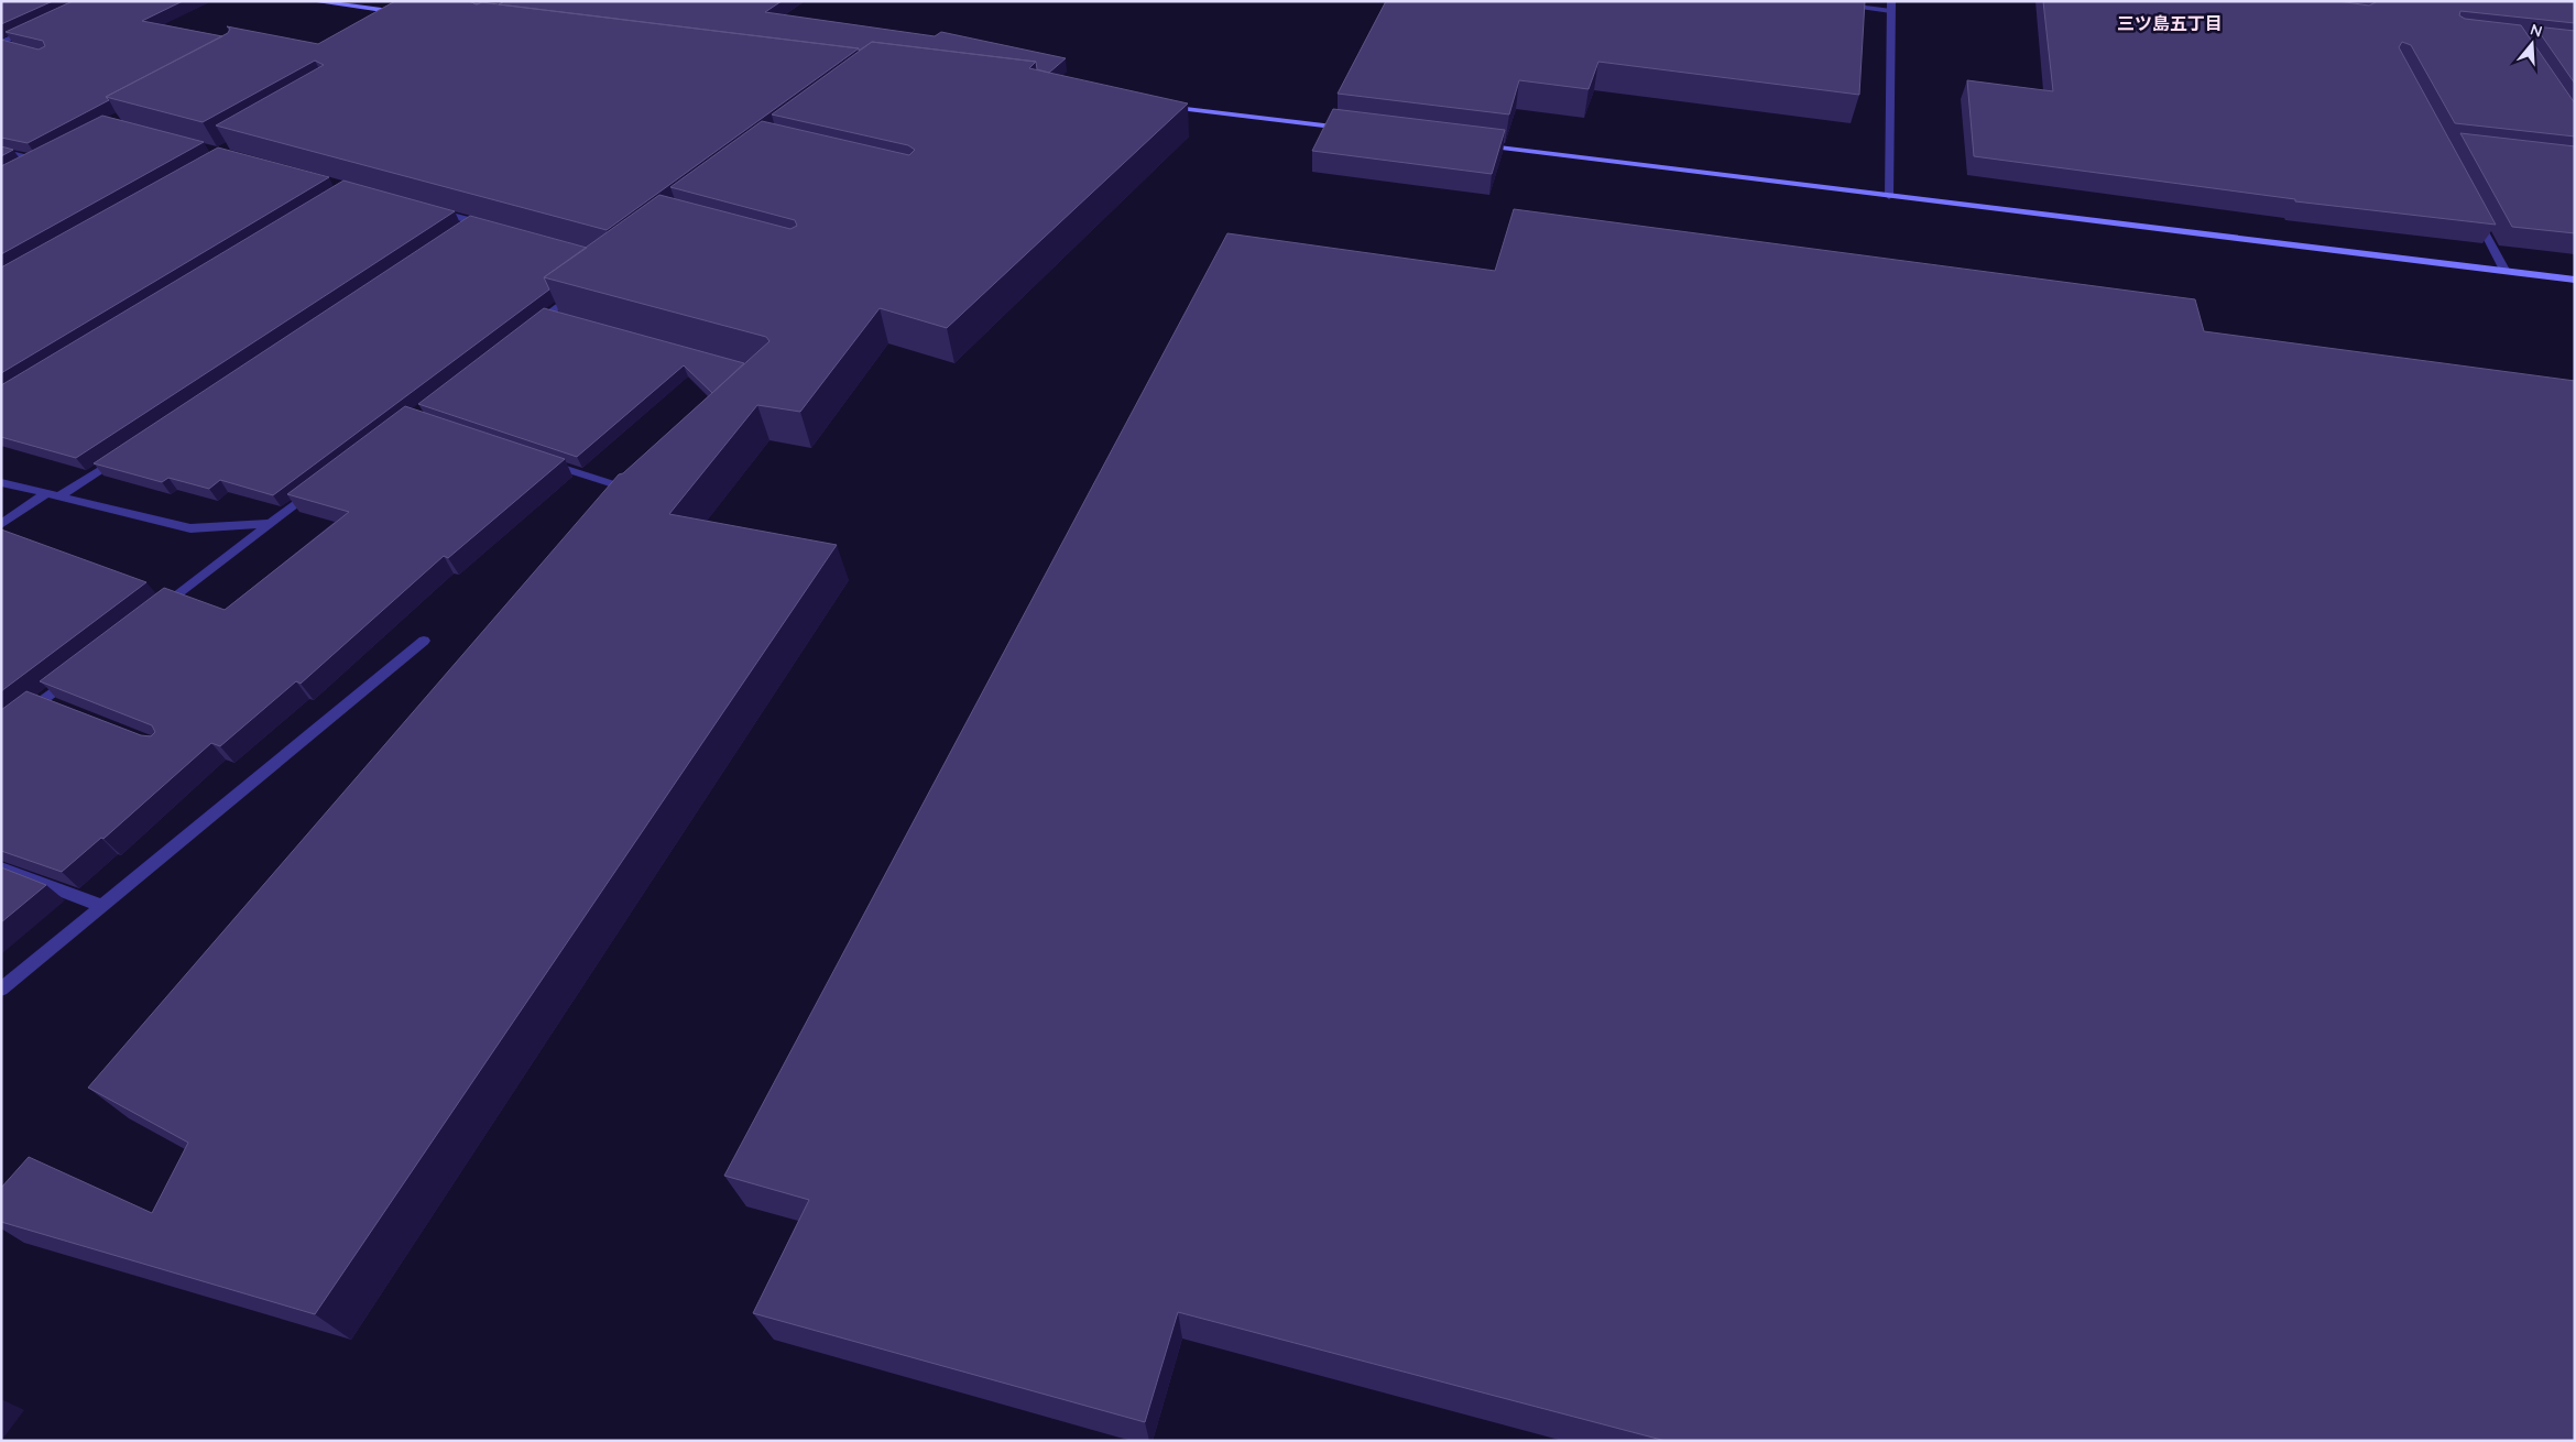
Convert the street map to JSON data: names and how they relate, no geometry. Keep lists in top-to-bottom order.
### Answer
{
  "districts": ["三ツ島五丁目"],
  "north": "top"
}
